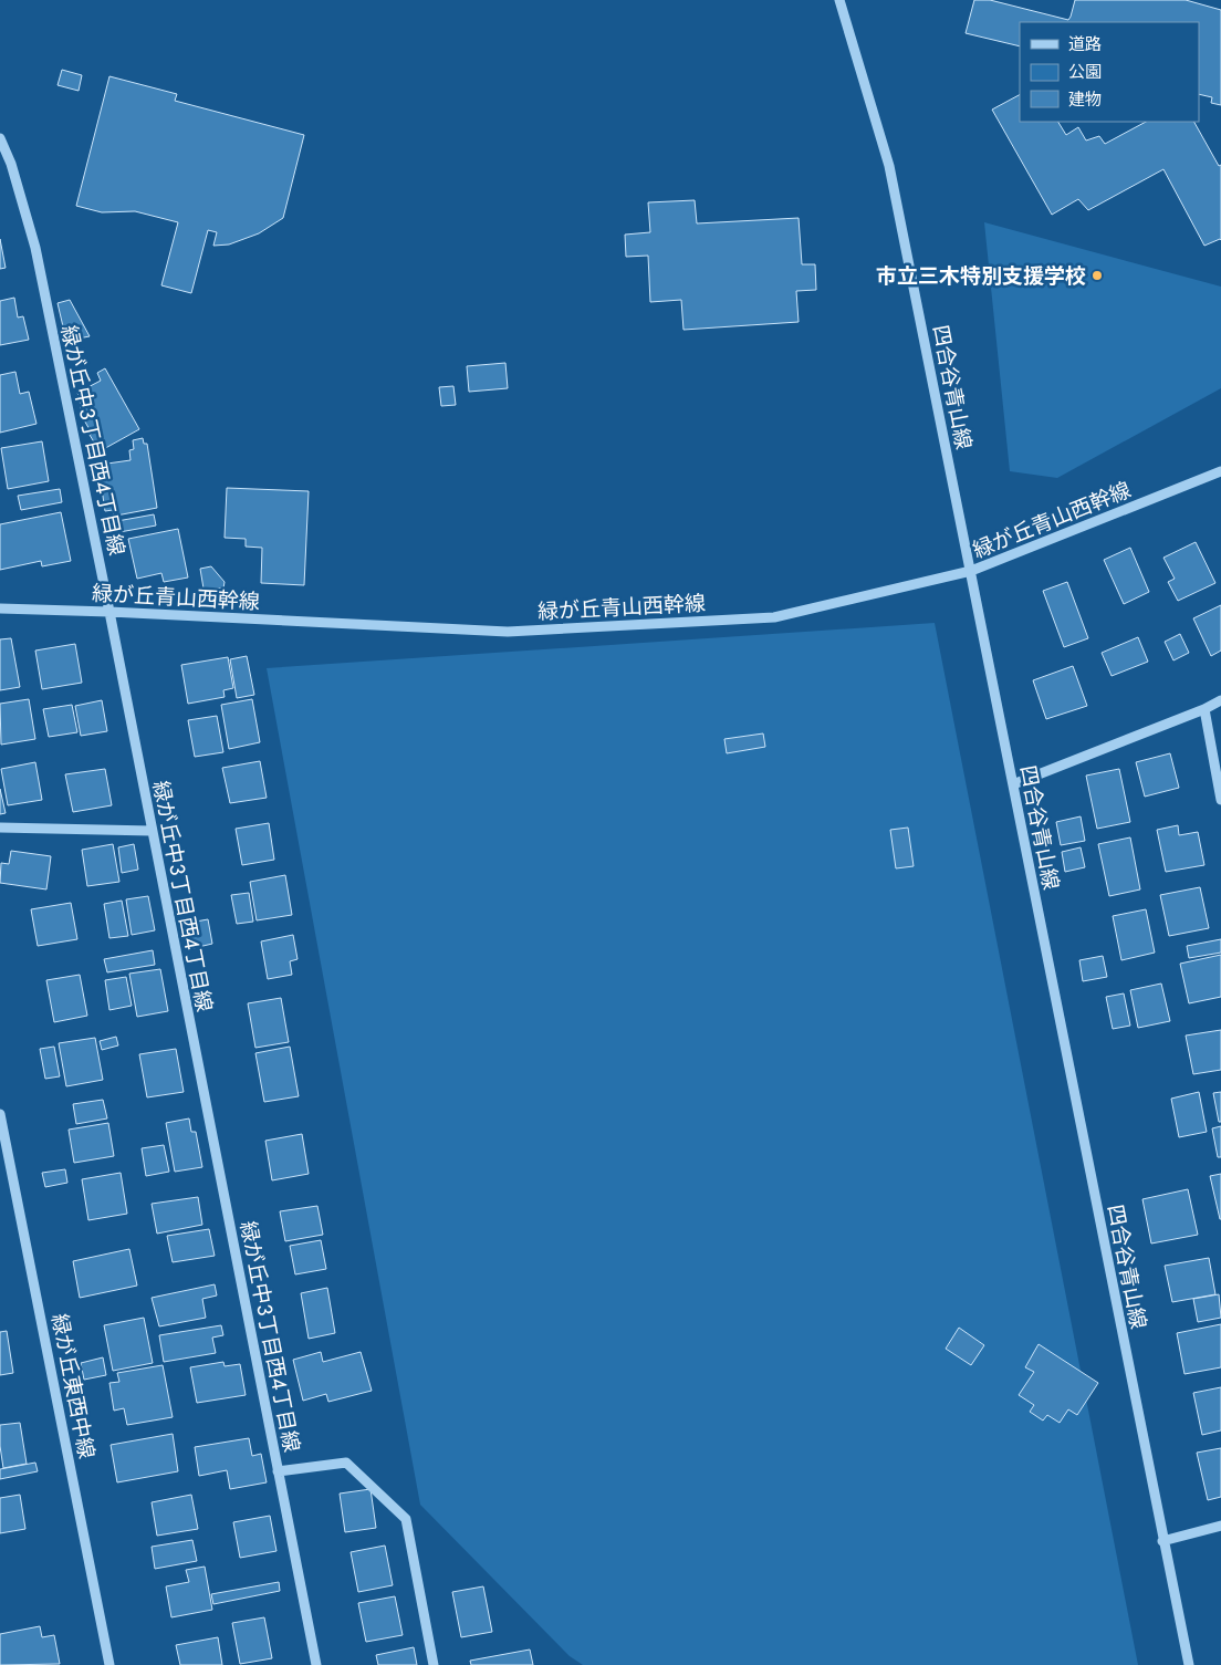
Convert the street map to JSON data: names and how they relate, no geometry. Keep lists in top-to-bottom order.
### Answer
{
  "streets": {
    "street": [
      "四合谷青山線",
      "緑が丘中３丁目西４丁目線",
      "緑が丘青山西幹線",
      "緑が丘東西中線"
    ]
  },
  "crossings": [
    ["四合谷青山線", "緑が丘青山西幹線"],
    ["緑が丘中３丁目西４丁目線", "緑が丘青山西幹線"]
  ],
  "places": ["市立三木特別支援学校"],
  "legend": ["道路", "公園", "建物"]
}
